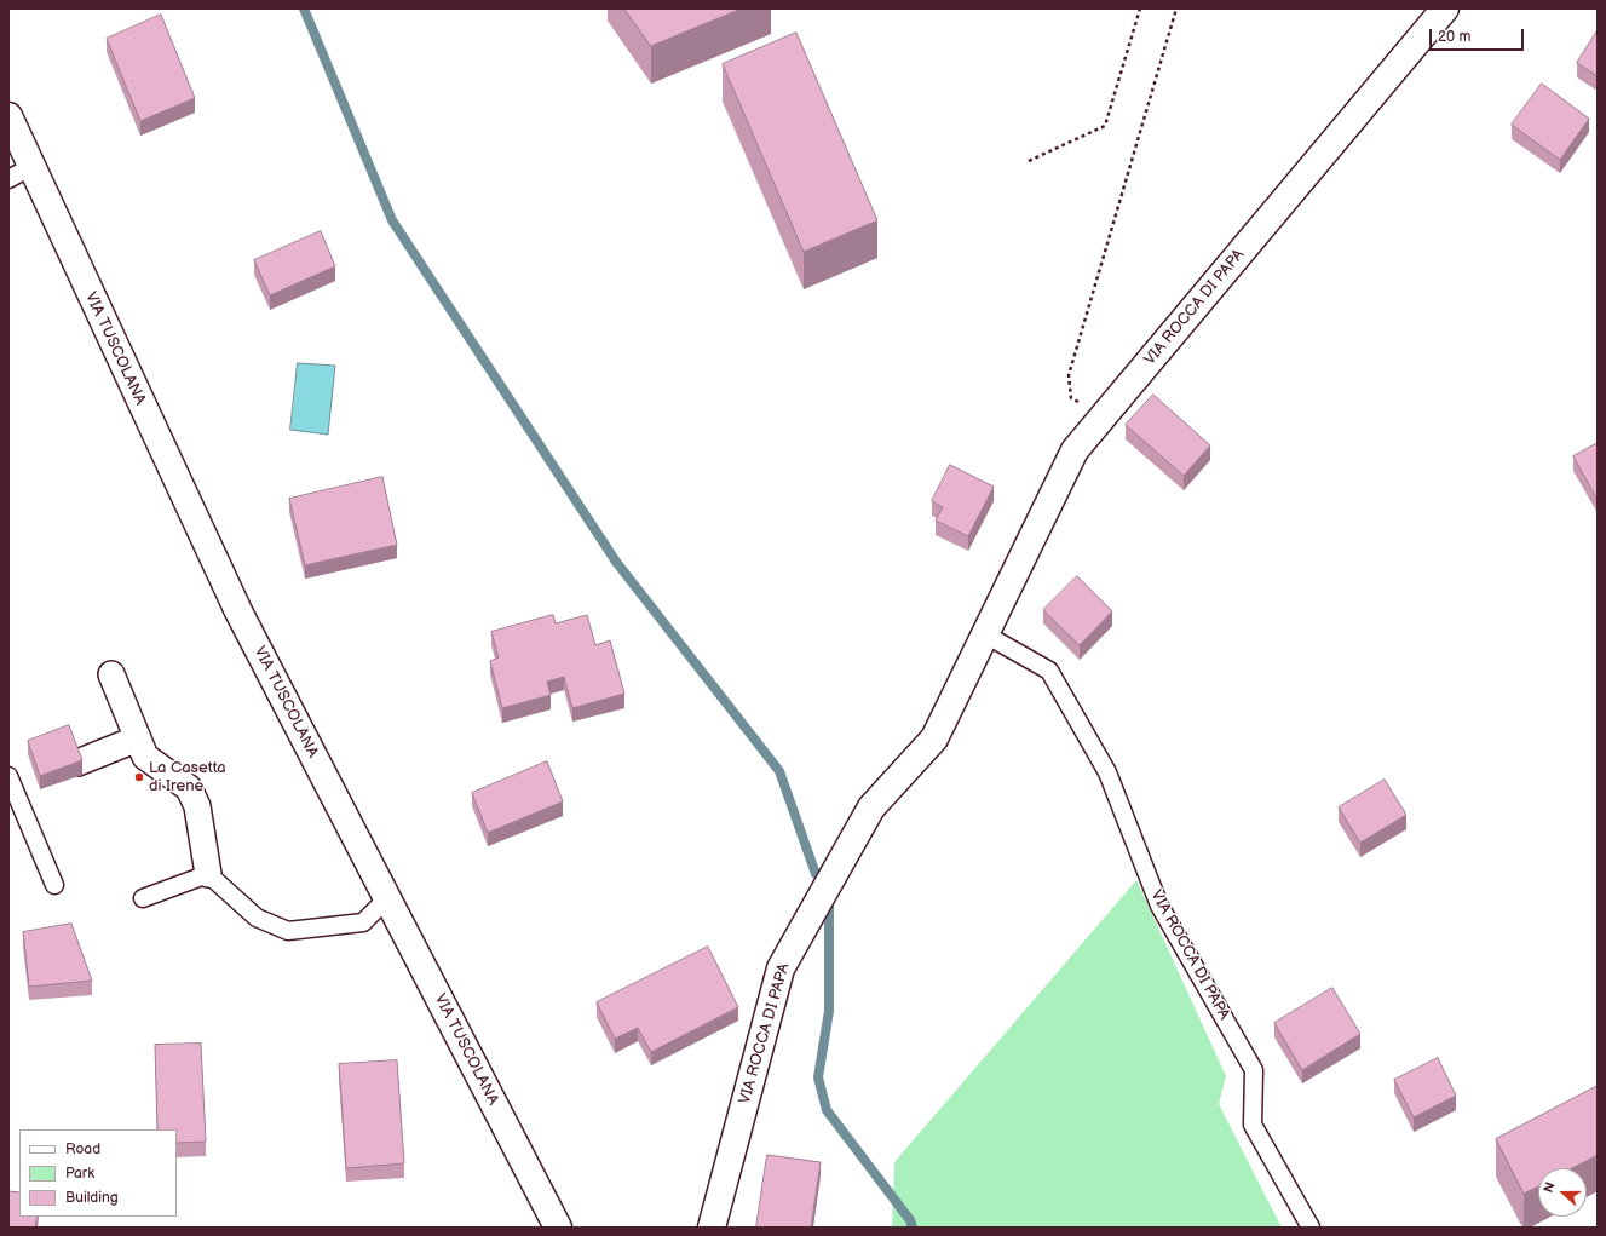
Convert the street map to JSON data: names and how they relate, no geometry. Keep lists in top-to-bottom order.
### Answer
{
  "streets": {
    "street": ["VIA ROCCA DI PAPA", "VIA TUSCOLANA"]
  },
  "places": ["La Casetta di Irene"],
  "legend": ["Road", "Park", "Building"],
  "scale_bar": "20 m",
  "north": "left"
}
